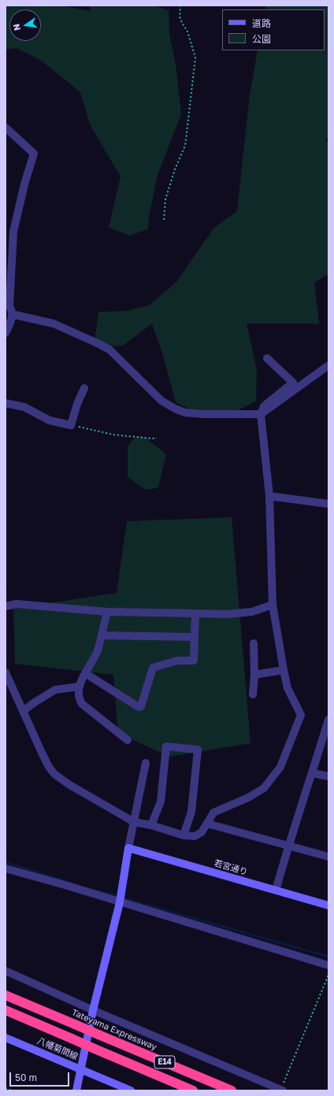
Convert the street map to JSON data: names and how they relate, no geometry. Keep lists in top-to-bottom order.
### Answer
{
  "streets": {
    "highway": ["Tateyama Expressway", "E14"],
    "street": ["若宮通り", "八幡菊間線"]
  },
  "legend": ["道路", "公園"],
  "scale_bar": "50 m",
  "north": "left"
}
